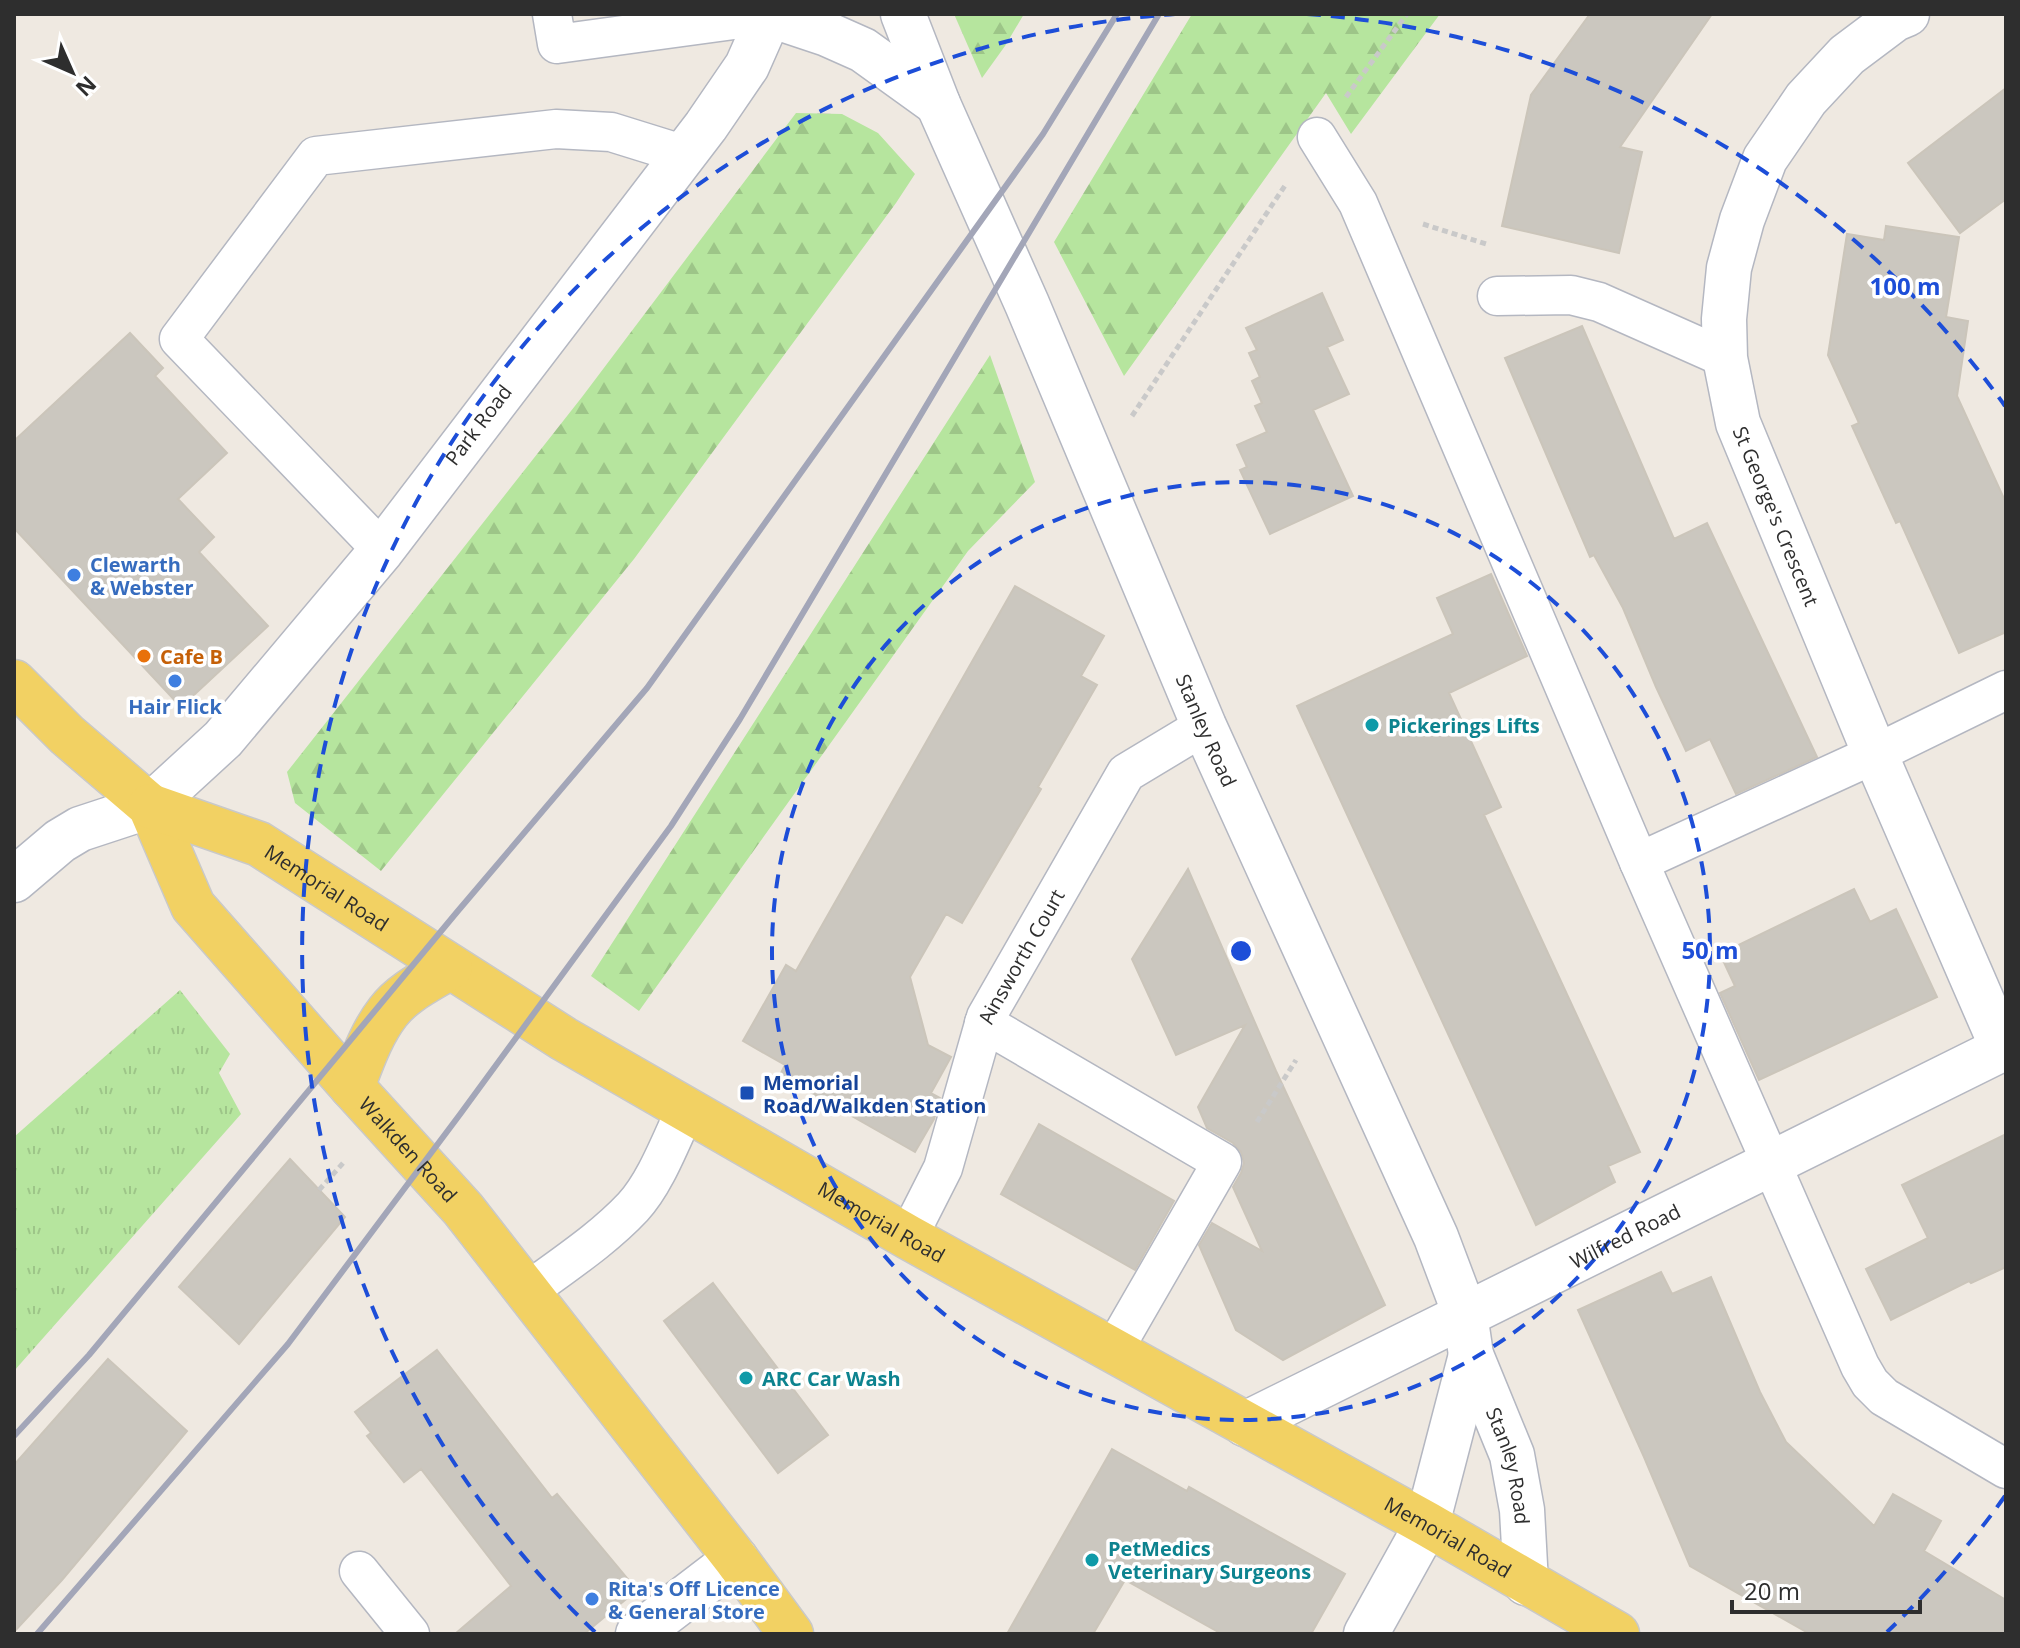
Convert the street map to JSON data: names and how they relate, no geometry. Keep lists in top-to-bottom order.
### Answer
{
  "streets": {
    "main road": ["Memorial Road", "Walkden Road"],
    "street": [
      "Park Road",
      "St George's Crescent",
      "Stanley Road",
      "Wilfred Road"
    ],
    "lane": ["Ainsworth Court"]
  },
  "crossings": [
    ["Park Road", "Memorial Road"],
    ["Park Road", "Walkden Road"],
    ["St George's Crescent", "Wilfred Road"],
    ["Stanley Road", "Memorial Road"],
    ["Stanley Road", "Ainsworth Court"],
    ["Stanley Road", "Wilfred Road"],
    ["Memorial Road", "Ainsworth Court"],
    ["Memorial Road", "Walkden Road"],
    ["Memorial Road", "Wilfred Road"]
  ],
  "places": {
    "other": [
      "Clewarth & Webster",
      "Cafe B",
      "Hair Flick",
      "Pickerings Lifts",
      "ARC Car Wash",
      "PetMedics Veterinary Surgeons",
      "Rita's Off Licence & General Store"
    ],
    "transit": ["Memorial Road/Walkden Station"]
  },
  "scale_bar": "20 m",
  "north": "bottom right",
  "rings": ["100 m", "50 m"]
}
